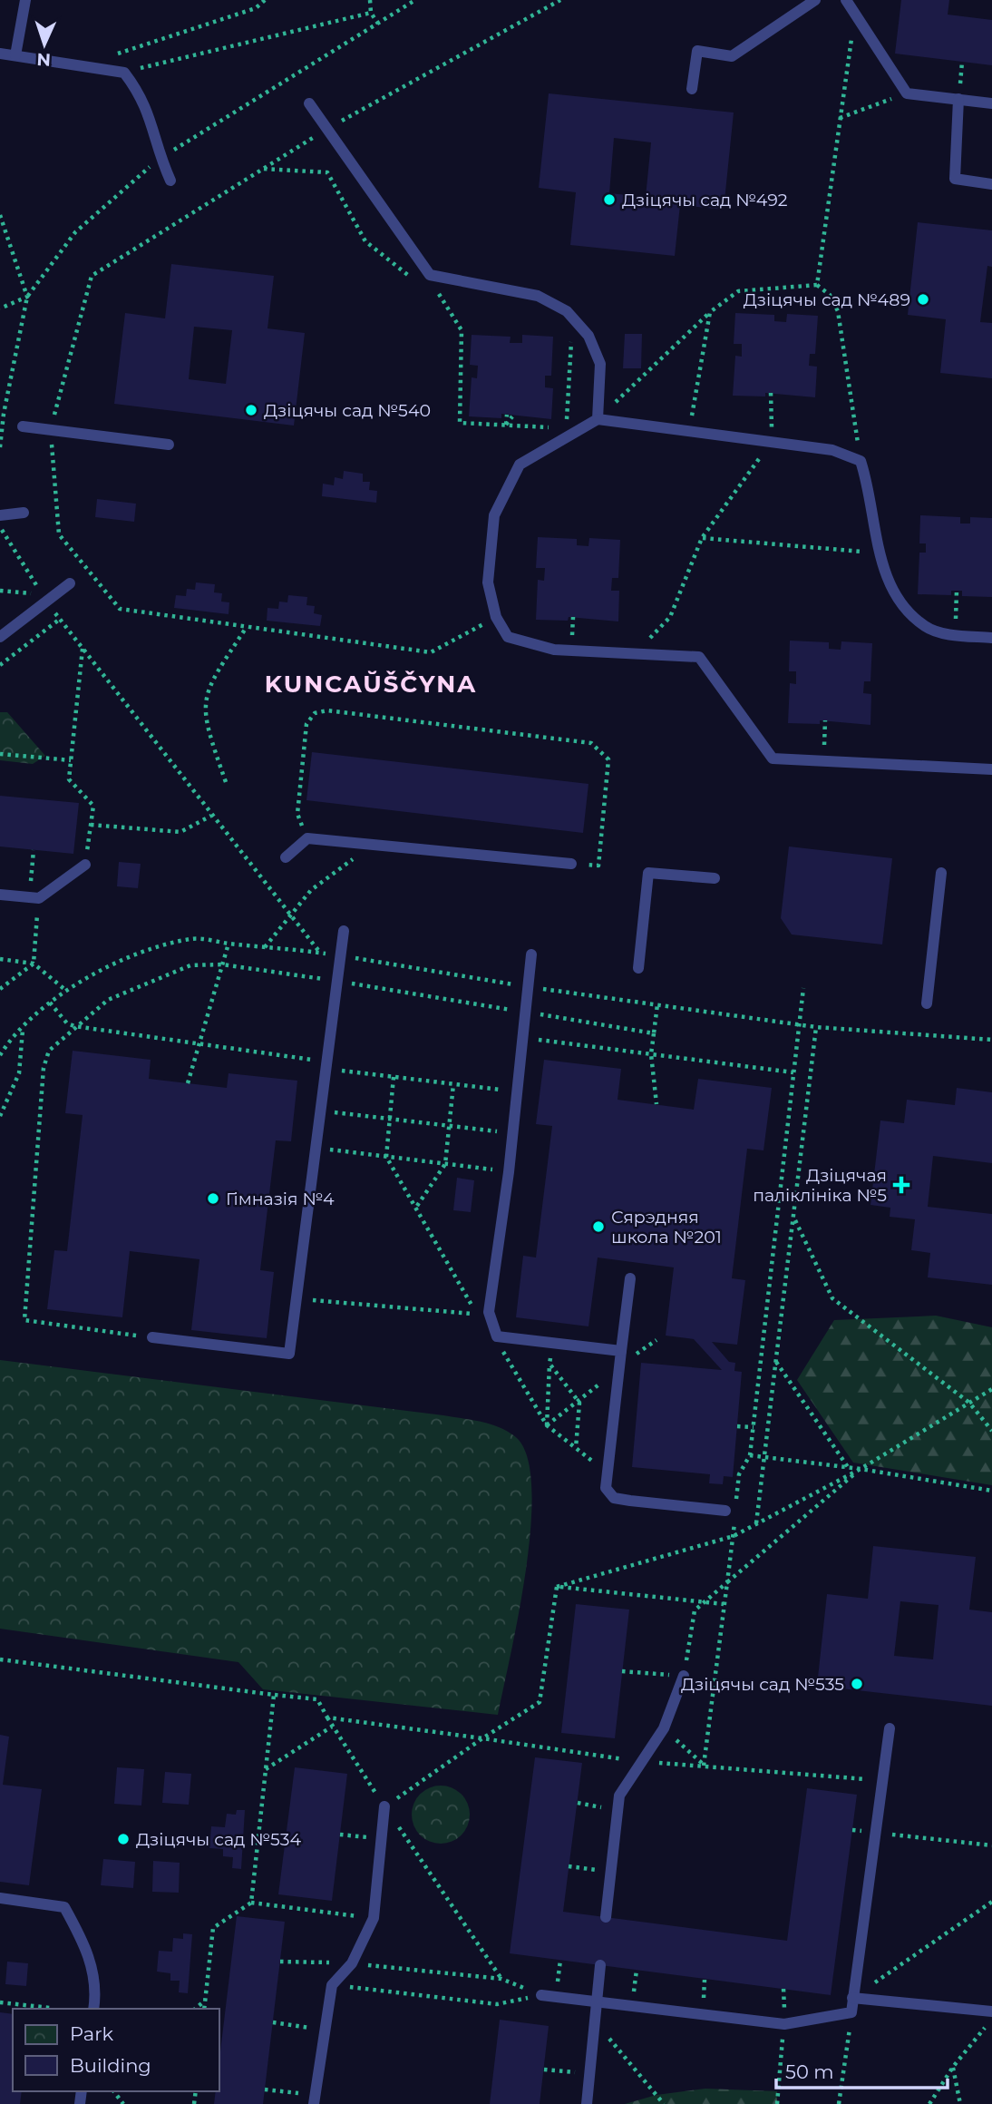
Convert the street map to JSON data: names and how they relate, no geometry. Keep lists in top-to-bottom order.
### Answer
{
  "districts": ["KUNCAŬŠČYNA"],
  "places": {
    "other": [
      "Дзіцячы сад №492",
      "Дзіцячы сад №489",
      "Дзіцячы сад №540",
      "Гімназія №4",
      "Сярэдняя школа №201",
      "Дзіцячы сад №535",
      "Дзіцячы сад №534"
    ],
    "health": ["Дзіцячая паліклініка №5"]
  },
  "legend": ["Park", "Building"],
  "scale_bar": "50 m",
  "north": "bottom"
}
